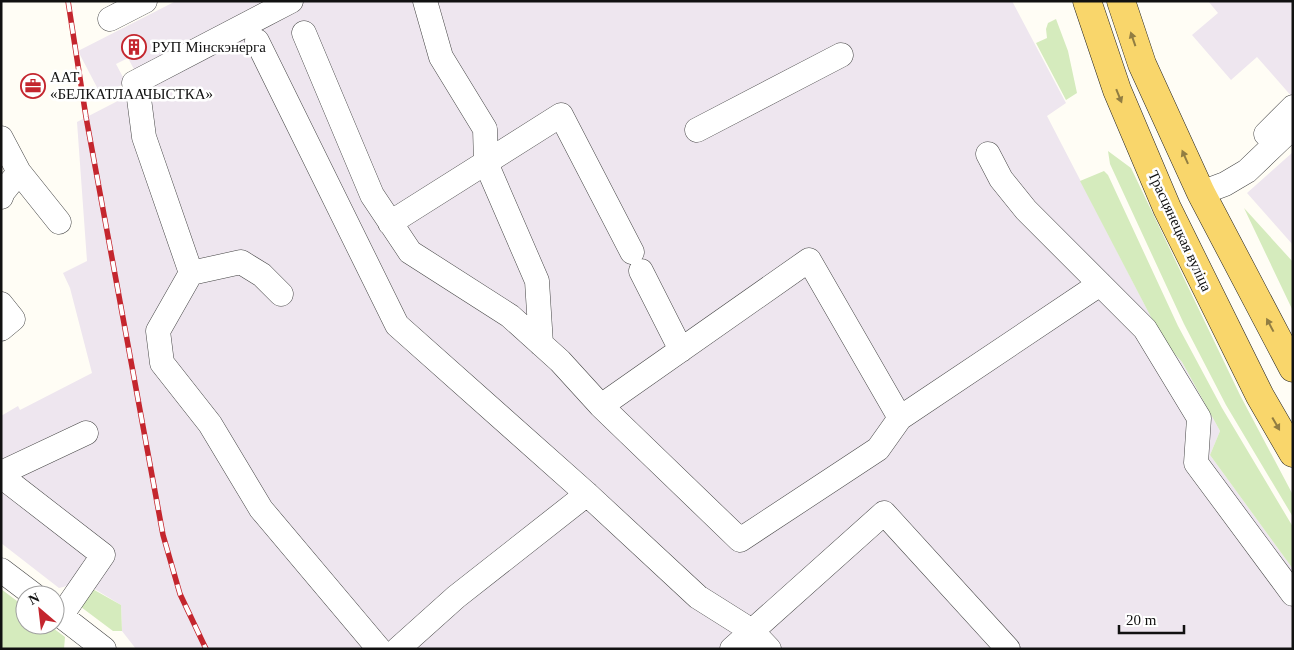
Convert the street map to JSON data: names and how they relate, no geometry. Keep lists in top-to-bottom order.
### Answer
{
  "streets": {
    "main road": ["Трасцянецкая вуліца"]
  },
  "places": {
    "building": ["РУП Мінскэнерга"],
    "office": ["ААТ «БЕЛКАТЛААЧЫСТКА»"]
  },
  "scale_bar": "20 m",
  "north": "top left"
}
